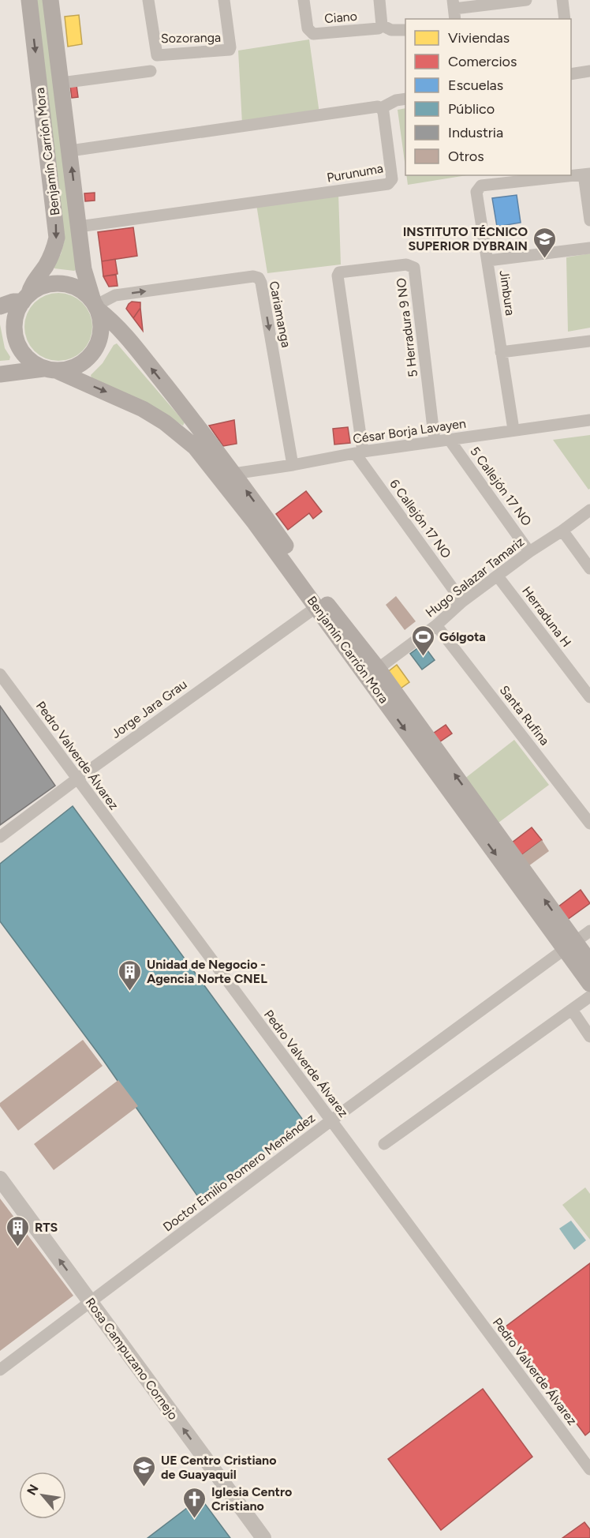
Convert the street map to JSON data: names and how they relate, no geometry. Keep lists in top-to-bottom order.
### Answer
{
  "streets": {
    "main road": ["Benjamín Carrión Mora"],
    "street": [
      "Ciano",
      "Sozoranga",
      "Purunuma",
      "Jimbura",
      "Cariamanga",
      "5 Herradura 9 NO",
      "César Borja Lavayen",
      "5 Callejón 17 NO",
      "6 Callejón 17 NO",
      "Hugo Salazar Tamariz",
      "Herraduna H",
      "Jorge Jara Grau",
      "Santa Rufina",
      "Pedro Valverde Álvarez",
      "Doctor Emilio Romero Menéndez",
      "Rosa Campuzano Cornejo"
    ]
  },
  "crossings": [
    ["Benjamín Carrión Mora", "Purunuma"],
    ["Benjamín Carrión Mora", "Cariamanga"],
    ["Benjamín Carrión Mora", "César Borja Lavayen"],
    ["Benjamín Carrión Mora", "Hugo Salazar Tamariz"],
    ["Benjamín Carrión Mora", "Jorge Jara Grau"],
    ["Benjamín Carrión Mora", "Doctor Emilio Romero Menéndez"],
    ["Jimbura", "César Borja Lavayen"],
    ["Cariamanga", "César Borja Lavayen"],
    ["5 Herradura 9 NO", "César Borja Lavayen"],
    ["5 Herradura 9 NO", "6 Callejón 17 NO"],
    ["César Borja Lavayen", "5 Callejón 17 NO"],
    ["César Borja Lavayen", "6 Callejón 17 NO"],
    ["5 Callejón 17 NO", "Hugo Salazar Tamariz"],
    ["6 Callejón 17 NO", "Hugo Salazar Tamariz"],
    ["Hugo Salazar Tamariz", "Herraduna H"],
    ["Hugo Salazar Tamariz", "Santa Rufina"],
    ["Jorge Jara Grau", "Pedro Valverde Álvarez"],
    ["Pedro Valverde Álvarez", "Doctor Emilio Romero Menéndez"],
    ["Doctor Emilio Romero Menéndez", "Rosa Campuzano Cornejo"]
  ],
  "one_way": ["Rosa Campuzano Cornejo"],
  "places": {
    "school or university": ["INSTITUTO TÉCNICO SUPERIOR DYBRAIN", "UE Centro Cristiano de Guayaquil"],
    "sports": ["Gólgota"],
    "building": ["Unidad de Negocio - Agencia Norte CNEL", "RTS"],
    "church": ["Iglesia Centro Cristiano"]
  },
  "legend": [
    "Viviendas",
    "Comercios",
    "Escuelas",
    "Público",
    "Industria",
    "Otros"
  ],
  "north": "top left"
}
